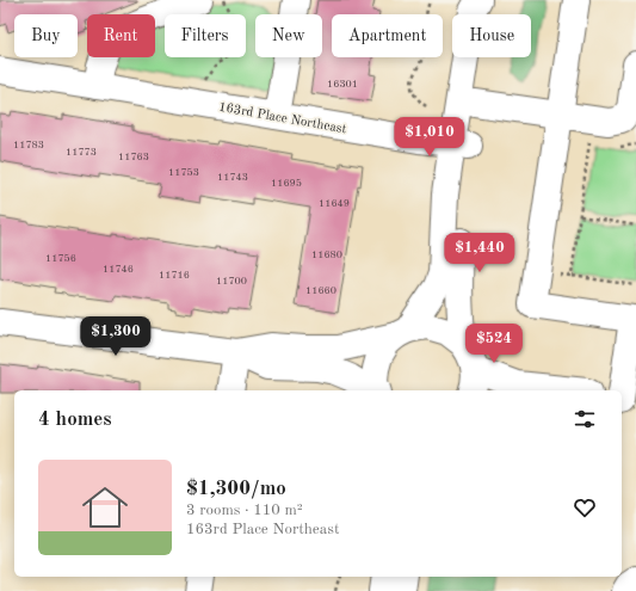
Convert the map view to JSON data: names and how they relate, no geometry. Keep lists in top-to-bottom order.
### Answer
{
  "streets": {
    "street": ["163rd Place Northeast"]
  },
  "house_numbers": [
    "16301",
    "11783",
    "11773",
    "11763",
    "11753",
    "11743",
    "11695",
    "11649",
    "11680",
    "11756",
    "11746",
    "11716",
    "11700",
    "11660"
  ],
  "page": {
    "chip": [
      "Buy",
      "Rent",
      "Filters",
      "New",
      "Apartment",
      "House"
    ],
    "price": [
      "$1,010",
      "$1,440",
      "$1,300",
      "$524"
    ],
    "heading": "4 homes",
    "list": [
      {
        "name": "$1,300/mo",
        "note": "3 rooms · 110 m² · 163rd Place Northeast"
      }
    ]
  }
}
